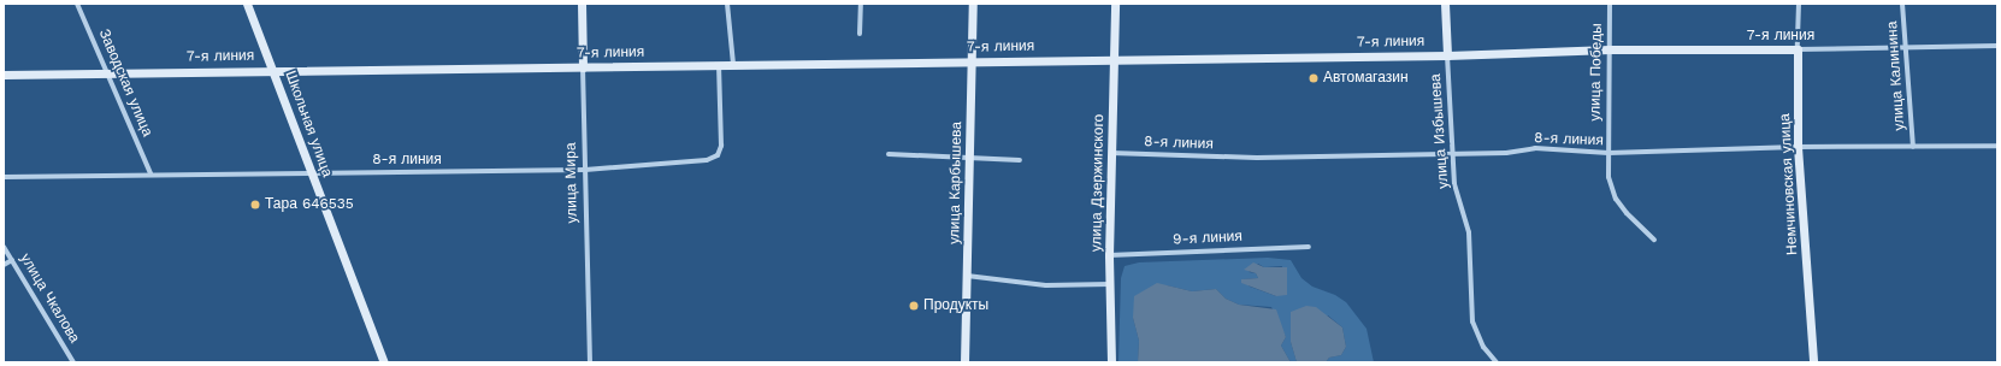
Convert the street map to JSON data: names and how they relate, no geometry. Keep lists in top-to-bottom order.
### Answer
{
  "streets": {
    "main road": [
      "7-я линия",
      "Школьная улица",
      "улица Избышева",
      "улица Мира",
      "улица Карбышева",
      "улица Дзержинского",
      "Немчиновская улица"
    ],
    "street": [
      "улица Победы",
      "улица Калинина",
      "Заводская улица",
      "8-я линия",
      "9-я линия",
      "улица Чкалова"
    ]
  },
  "crossings": [
    ["7-я линия", "улица Победы"],
    ["7-я линия", "улица Калинина"],
    ["7-я линия", "Заводская улица"],
    ["7-я линия", "Школьная улица"],
    ["7-я линия", "улица Избышева"],
    ["7-я линия", "8-я линия"],
    ["7-я линия", "улица Мира"],
    ["7-я линия", "улица Карбышева"],
    ["7-я линия", "улица Дзержинского"],
    ["7-я линия", "Немчиновская улица"],
    ["улица Победы", "8-я линия"],
    ["улица Калинина", "8-я линия"],
    ["Заводская улица", "8-я линия"],
    ["Школьная улица", "8-я линия"],
    ["улица Избышева", "8-я линия"],
    ["8-я линия", "улица Мира"],
    ["8-я линия", "улица Дзержинского"],
    ["8-я линия", "Немчиновская улица"],
    ["улица Дзержинского", "9-я линия"]
  ],
  "places": ["Автомагазин", "Тара 646535", "Продукты"]
}
